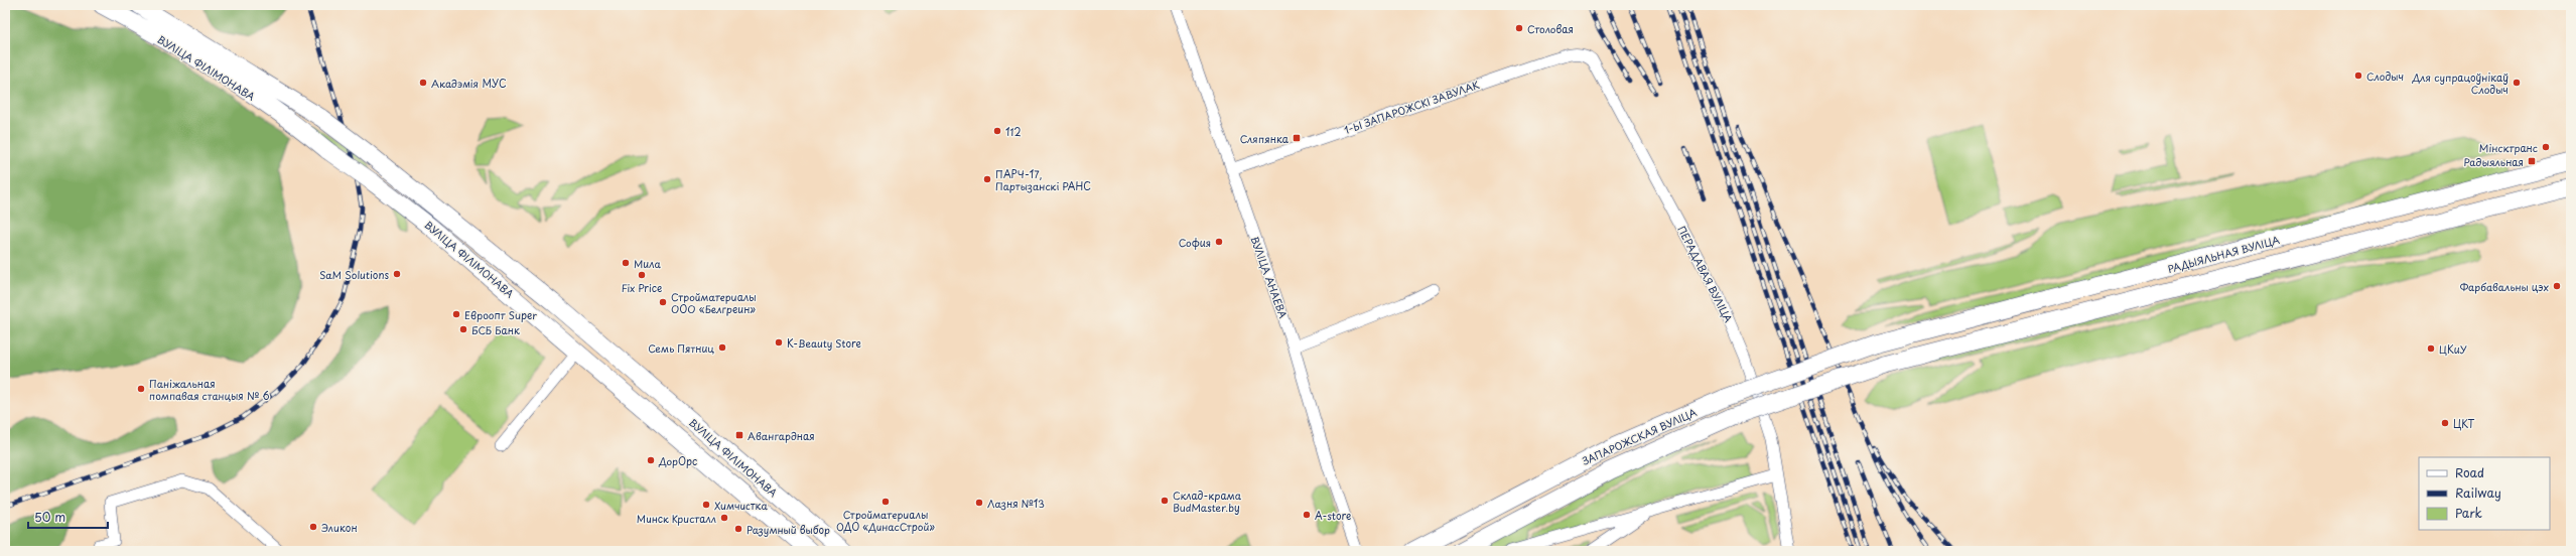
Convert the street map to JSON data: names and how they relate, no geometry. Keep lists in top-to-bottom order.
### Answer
{
  "streets": {
    "main road": ["ВУЛІЦА ФІЛІМОНАВА", "РАДЫЯЛЬНАЯ ВУЛІЦА", "ЗАПАРОЖСКАЯ ВУЛІЦА"],
    "street": ["1-Ы ЗАПАРОЖСКІ ЗАВУЛАК", "ПЕРАДАВАЯ ВУЛІЦА", "ВУЛІЦА АНАЕВА"]
  },
  "crossings": [
    ["1-Ы ЗАПАРОЖСКІ ЗАВУЛАК", "ПЕРАДАВАЯ ВУЛІЦА"],
    ["1-Ы ЗАПАРОЖСКІ ЗАВУЛАК", "ВУЛІЦА АНАЕВА"],
    ["РАДЫЯЛЬНАЯ ВУЛІЦА", "ЗАПАРОЖСКАЯ ВУЛІЦА"]
  ],
  "places": {
    "other": [
      "Столовая",
      "Слодыч",
      "Акадэмія МУС",
      "Для супрацоўнікаў Слодыч",
      "112",
      "Мінсктранс",
      "ПАРЧ-17, Партызанскі РАНС",
      "София",
      "Мила",
      "SaM Solutions",
      "Fix Price",
      "Фарбавальны цэх",
      "Стройматериалы ООО «Белгреин»",
      "Евроопт Super",
      "БСБ Банк",
      "K-Beauty Store",
      "Семь Пятниц",
      "ЦКиУ",
      "Паніжальная помпавая станцыя № 6",
      "ЦКТ",
      "ДорОрс",
      "Склад-крама BudMaster.by",
      "Стройматериалы ОДО «ДинасСтрой»",
      "Лазня №13",
      "Химчистка",
      "А-store",
      "Минск Кристалл",
      "Эликон",
      "Разумный выбор"
    ],
    "transit": ["Сляпянка", "Радыяльная", "Авангардная"]
  },
  "legend": ["Road", "Railway", "Park"],
  "scale_bar": "50 m"
}
